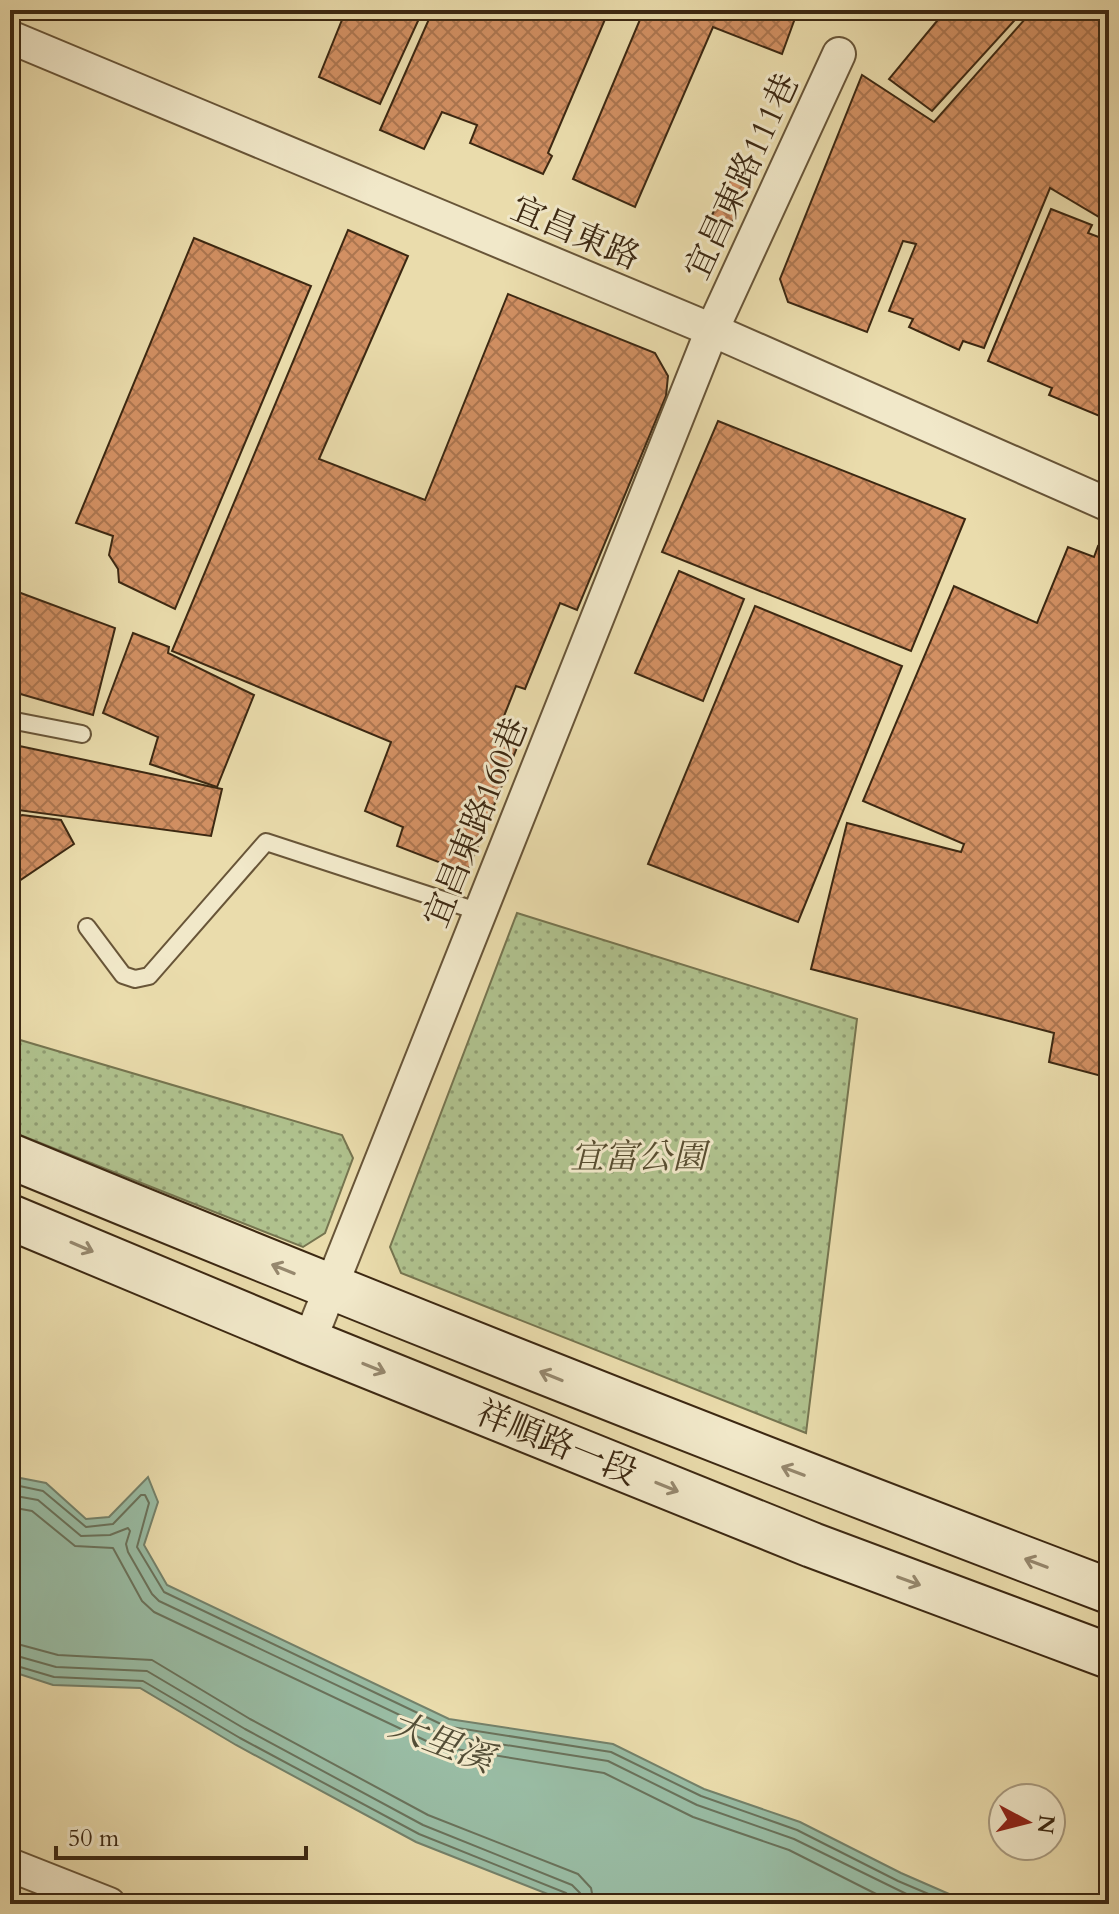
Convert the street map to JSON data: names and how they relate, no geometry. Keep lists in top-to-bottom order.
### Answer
{
  "streets": {
    "street": [
      "宜昌東路111巷",
      "宜昌東路",
      "宜昌東路160巷",
      "祥順路一段"
    ]
  },
  "crossings": [
    ["宜昌東路111巷", "宜昌東路"],
    ["宜昌東路111巷", "宜昌東路160巷"],
    ["宜昌東路", "宜昌東路160巷"],
    ["宜昌東路160巷", "祥順路一段"]
  ],
  "water": ["大里溪"],
  "parks": ["宜富公園"],
  "scale_bar": "50 m",
  "north": "right"
}
